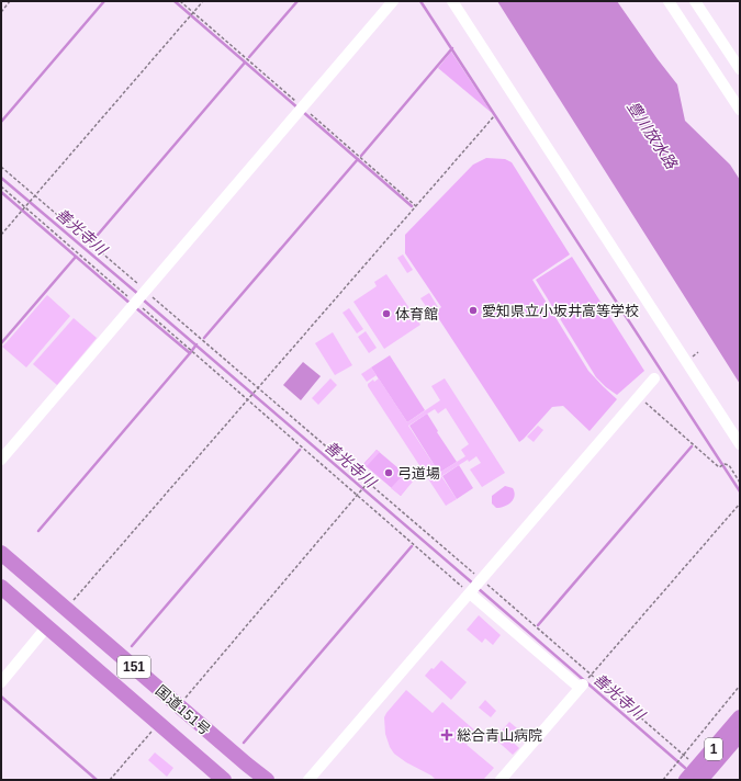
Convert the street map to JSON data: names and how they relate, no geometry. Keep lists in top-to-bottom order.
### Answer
{
  "streets": {
    "highway": ["151", "国道151号", "1"]
  },
  "water": ["豊川放水路", "善光寺川"],
  "places": {
    "other": ["愛知県立小坂井高等学校", "体育館", "弓道場"],
    "health": ["総合青山病院"]
  }
}
